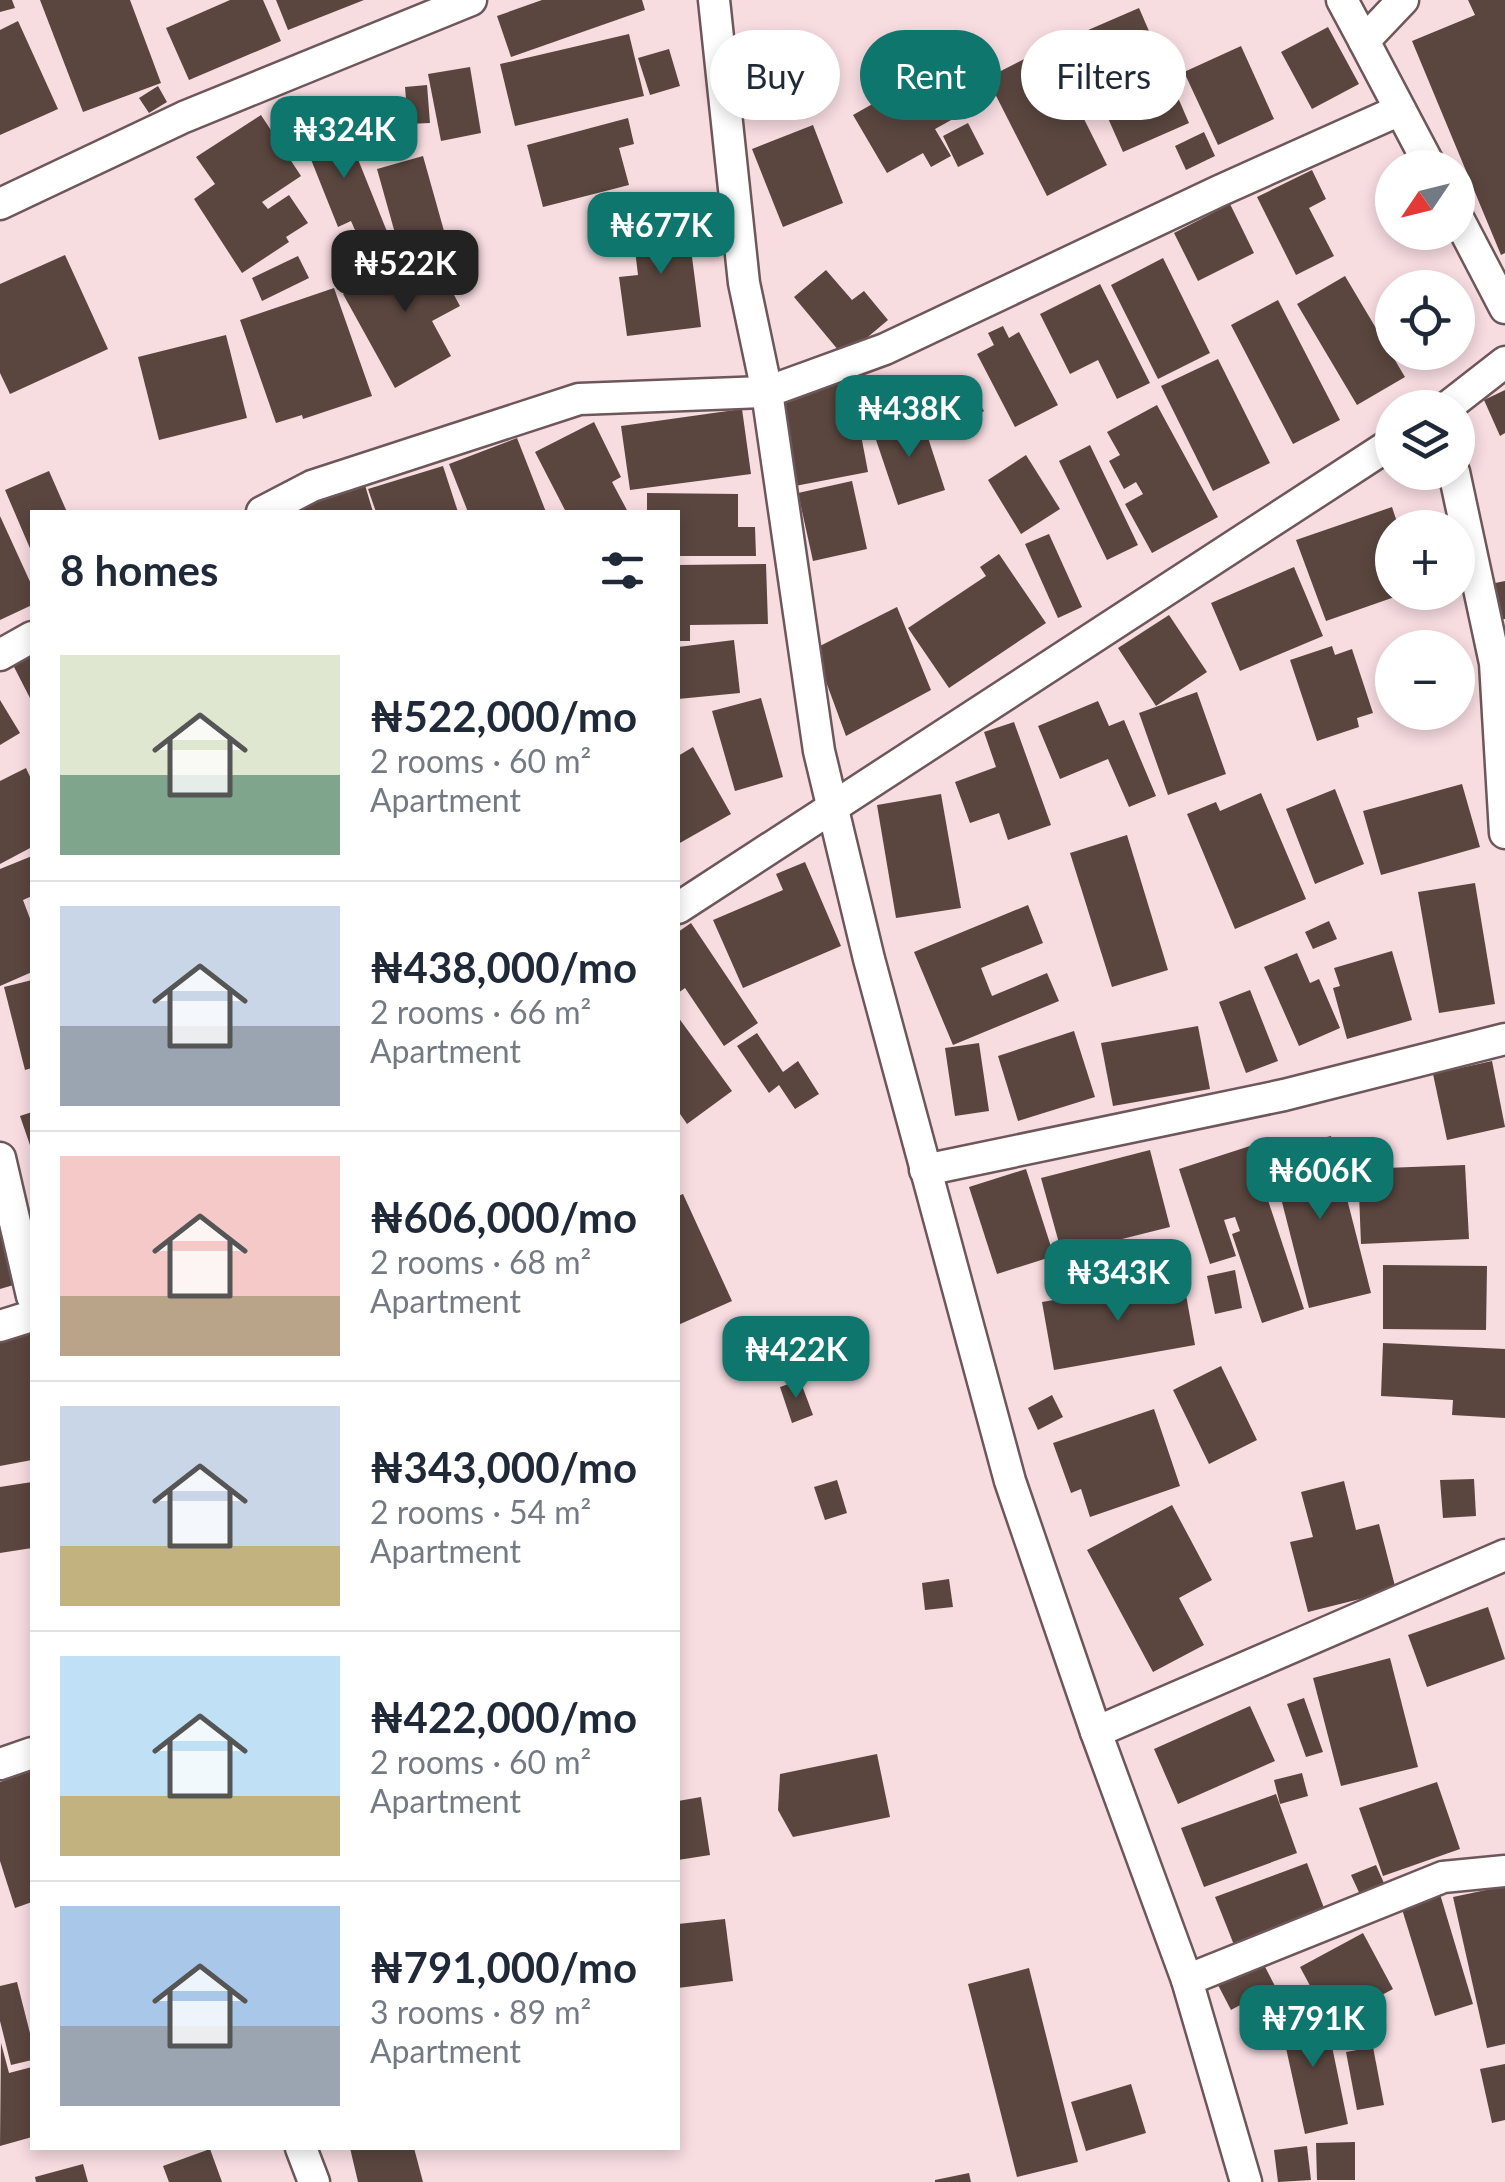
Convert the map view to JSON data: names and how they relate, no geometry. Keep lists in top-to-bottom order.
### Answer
{
  "north": "bottom left",
  "page": {
    "chip": ["Buy", "Rent", "Filters"],
    "price": [
      "₦324K",
      "₦677K",
      "₦522K",
      "₦438K",
      "₦606K",
      "₦343K",
      "₦422K",
      "₦791K"
    ],
    "map_buttons": ["+", "−"],
    "heading": "8 homes",
    "list": [
      {
        "name": "₦522,000/mo",
        "note": "2 rooms · 60 m² · Apartment"
      },
      {
        "name": "₦438,000/mo",
        "note": "2 rooms · 66 m² · Apartment"
      },
      {
        "name": "₦606,000/mo",
        "note": "2 rooms · 68 m² · Apartment"
      },
      {
        "name": "₦343,000/mo",
        "note": "2 rooms · 54 m² · Apartment"
      },
      {
        "name": "₦422,000/mo",
        "note": "2 rooms · 60 m² · Apartment"
      },
      {
        "name": "₦791,000/mo",
        "note": "3 rooms · 89 m² · Apartment"
      }
    ]
  }
}
